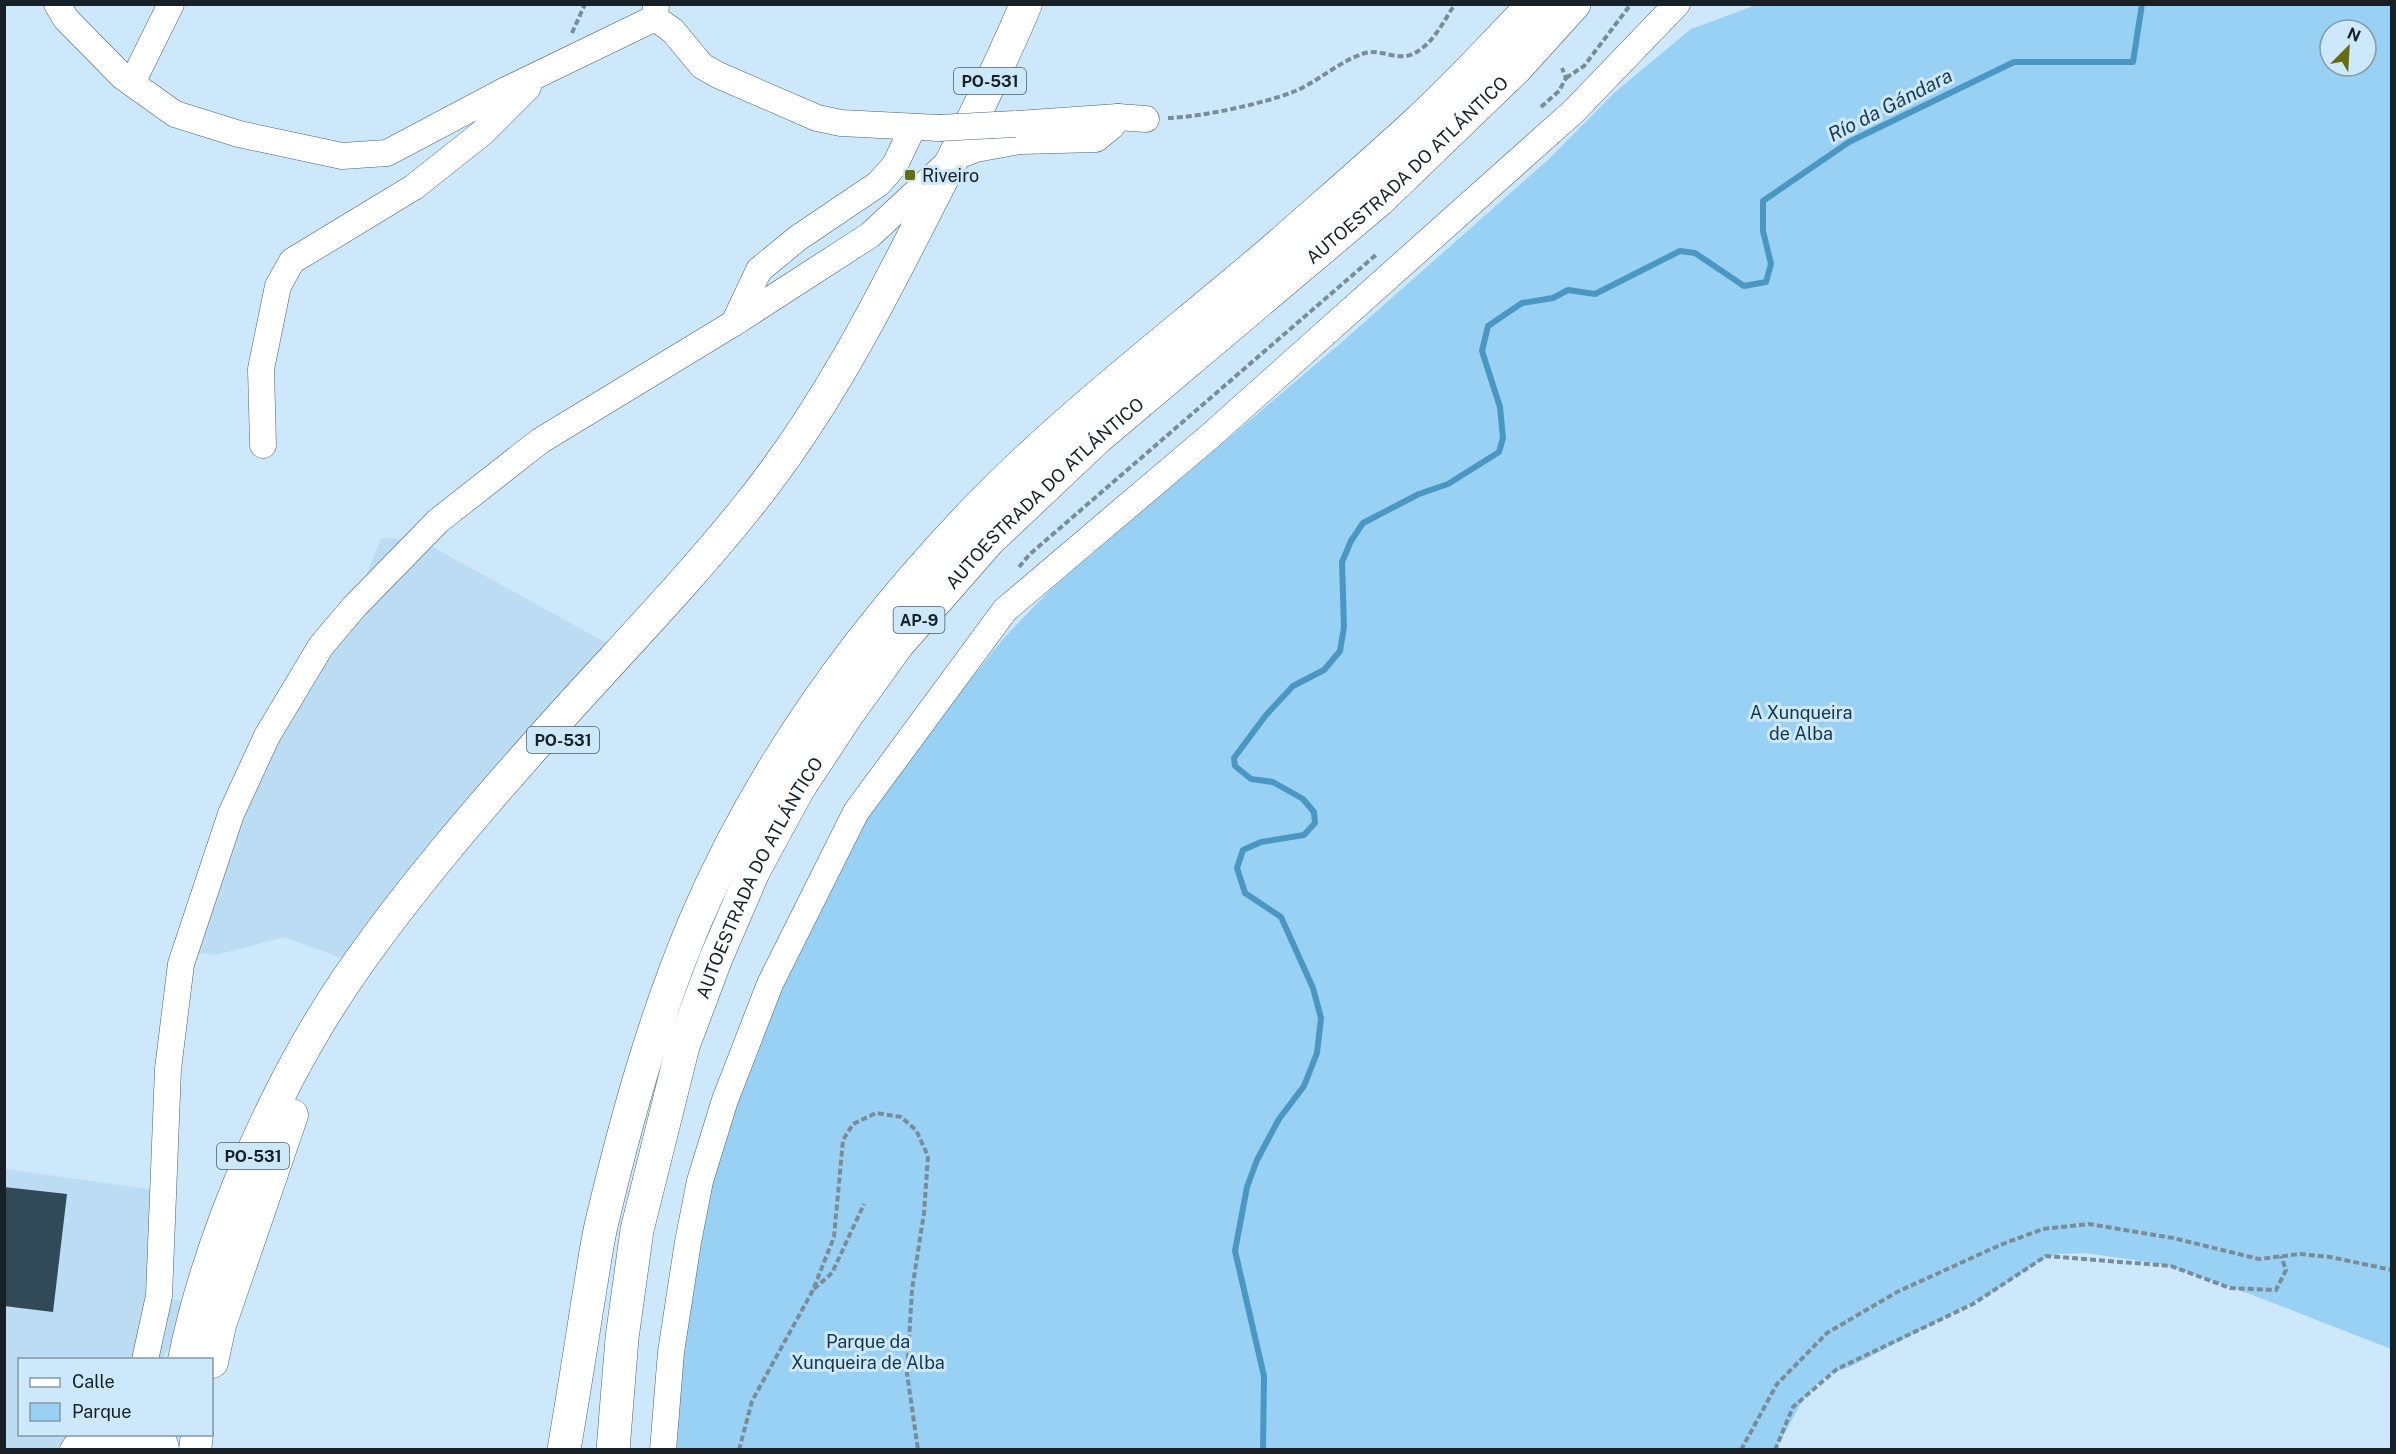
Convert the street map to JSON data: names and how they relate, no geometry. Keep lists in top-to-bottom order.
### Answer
{
  "streets": {
    "highway": ["AUTOESTRADA DO ATLÁNTICO", "AP-9"],
    "main road": ["PO-531"]
  },
  "water": ["Río da Gándara"],
  "parks": ["A Xunqueira de Alba", "Parque da Xunqueira de Alba"],
  "places": {
    "transit": ["Riveiro"]
  },
  "legend": ["Calle", "Parque"],
  "north": "top right"
}
